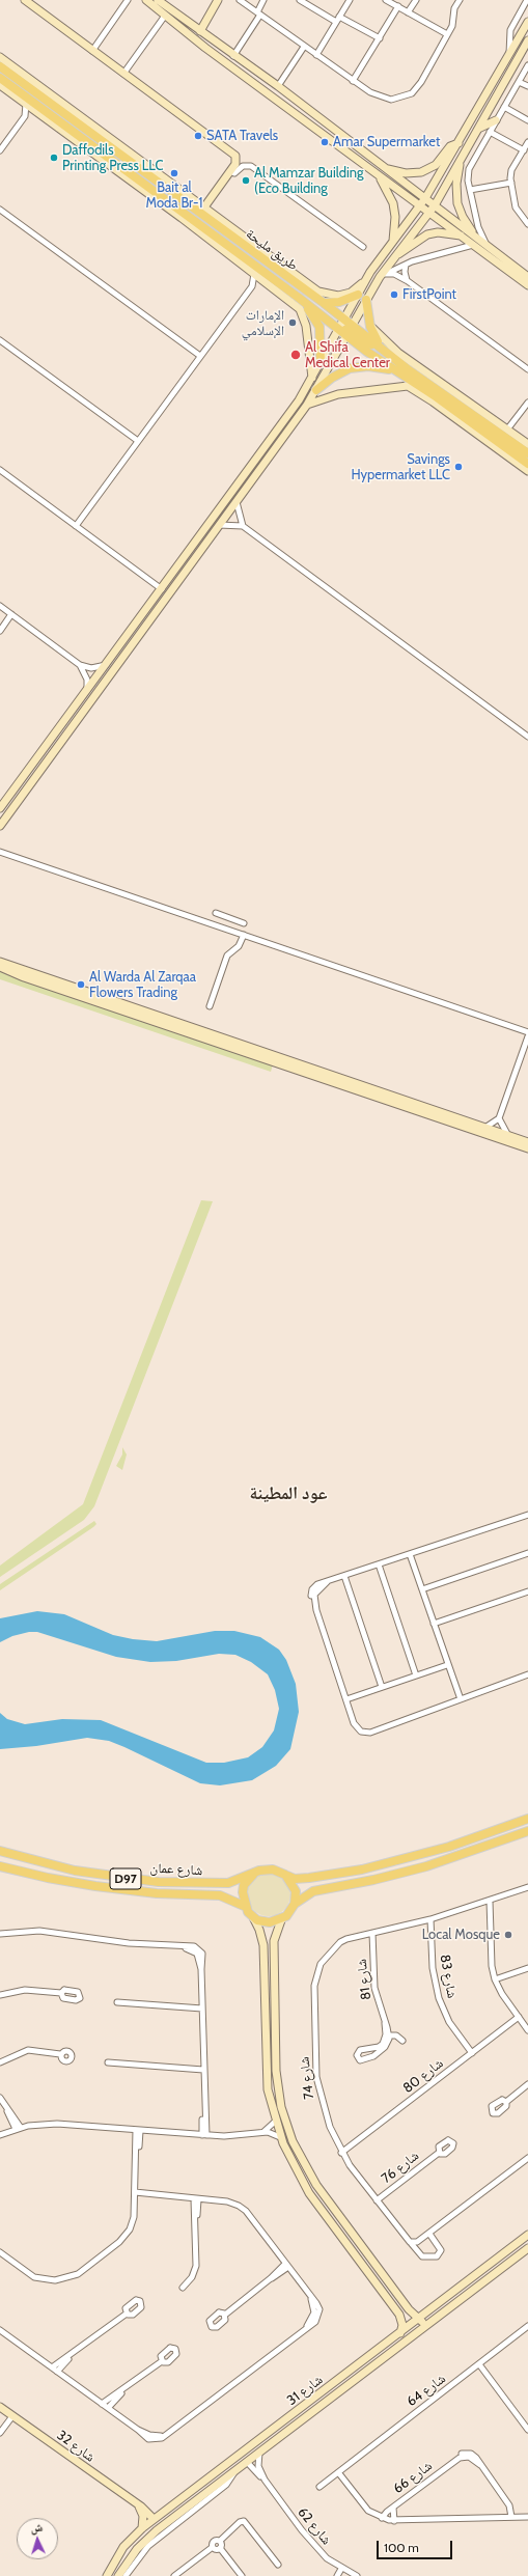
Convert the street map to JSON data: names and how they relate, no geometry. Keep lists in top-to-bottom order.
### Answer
{
  "streets": {
    "main road": ["طريق مليحة", "شارع عمان", "D97"],
    "street": [
      "شارع 83",
      "شارع 81",
      "شارع 80",
      "شارع 74",
      "شارع 76",
      "شارع 31",
      "شارع 64",
      "شارع 32",
      "شارع 66",
      "شارع 62"
    ]
  },
  "crossings": [
    ["شارع 83", "شارع 80"],
    ["شارع 83", "شارع 74"],
    ["شارع 81", "شارع 74"],
    ["شارع 80", "شارع 74"],
    ["شارع 74", "شارع 76"],
    ["شارع 31", "شارع 32"],
    ["شارع 31", "شارع 62"]
  ],
  "districts": ["عود المطينة"],
  "places": [
    "SATA Travels",
    "Amar Supermarket",
    "Daffodils Printing Press LLC",
    "Bait al Moda Br-1",
    "Al Mamzar Building (Eco Building",
    "FirstPoint",
    "الإمارات الإسلامي",
    "Al Shifa Medical Center",
    "Savings Hypermarket LLC",
    "Al Warda Al Zarqaa Flowers Trading",
    "Local Mosque"
  ],
  "scale_bar": "100 m",
  "north": "top"
}
